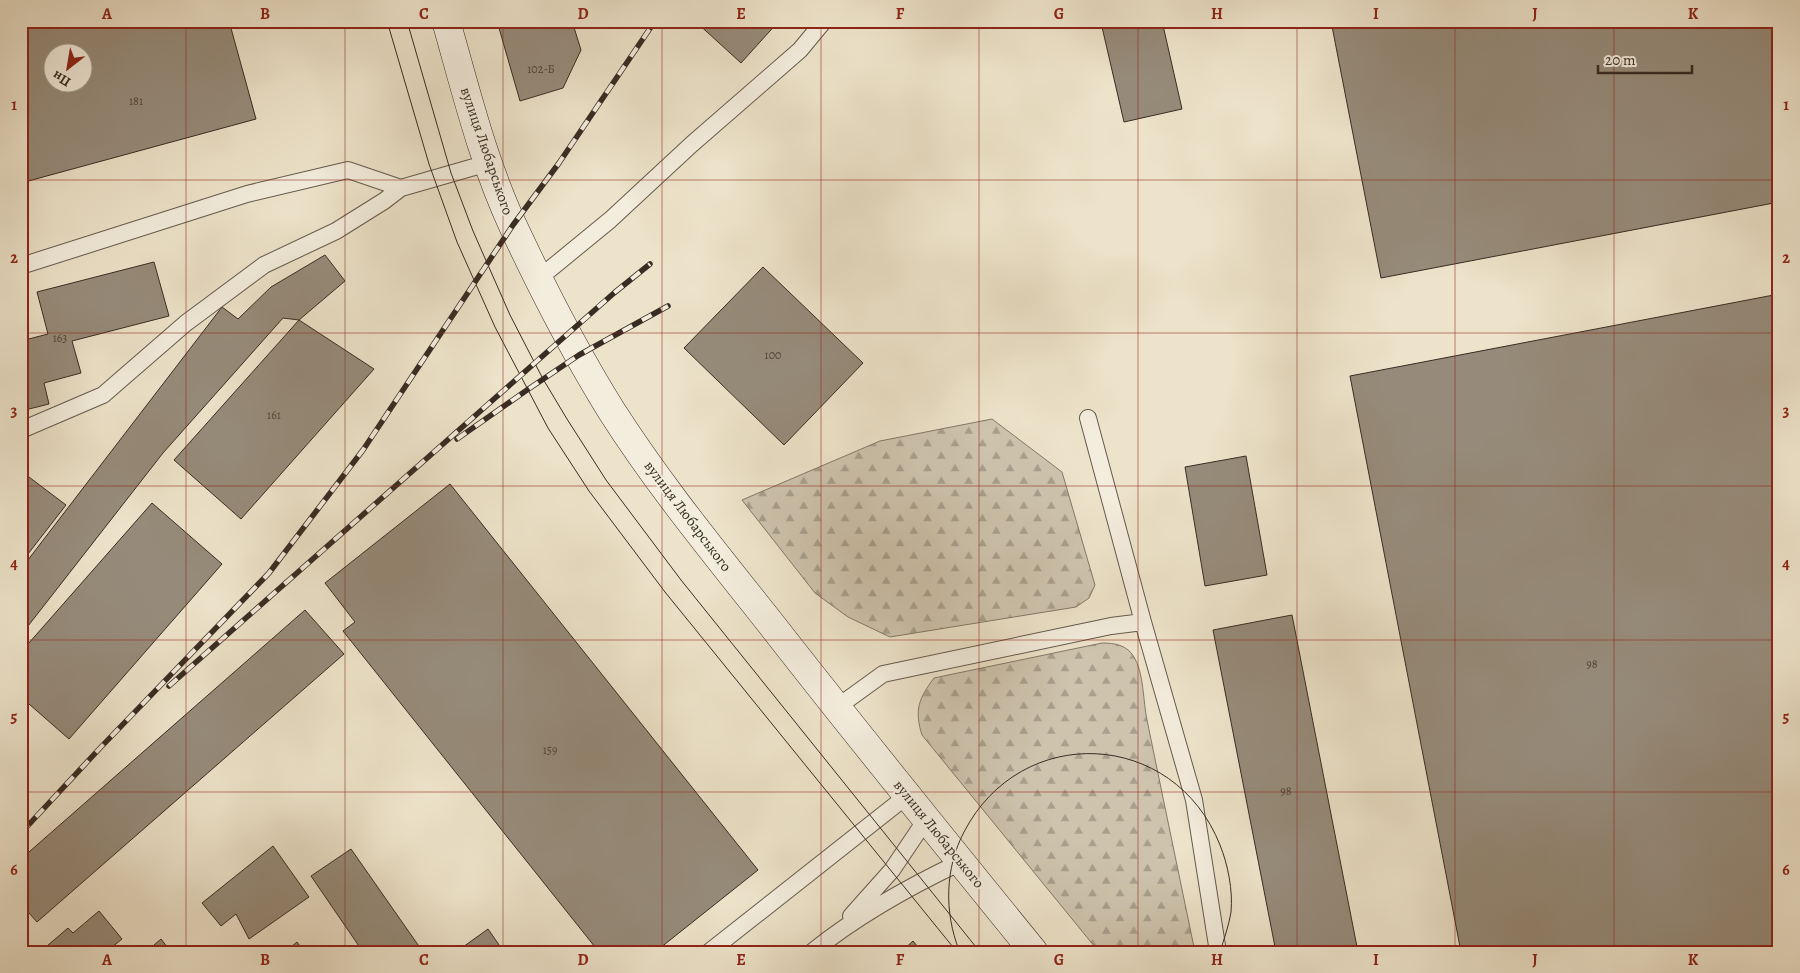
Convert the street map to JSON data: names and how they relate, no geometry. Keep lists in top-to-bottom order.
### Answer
{
  "streets": {
    "main road": ["вулиця Любарського"]
  },
  "house_numbers": [
    "102-Б",
    "181",
    "163",
    "100",
    "161",
    "98",
    "159",
    "98"
  ],
  "scale_bar": "20 m",
  "north": "bottom left",
  "grid": {
    "columns": [
      "A",
      "B",
      "C",
      "D",
      "E",
      "F",
      "G",
      "H",
      "I",
      "J",
      "K"
    ],
    "rows": [
      "1",
      "2",
      "3",
      "4",
      "5",
      "6"
    ]
  }
}
